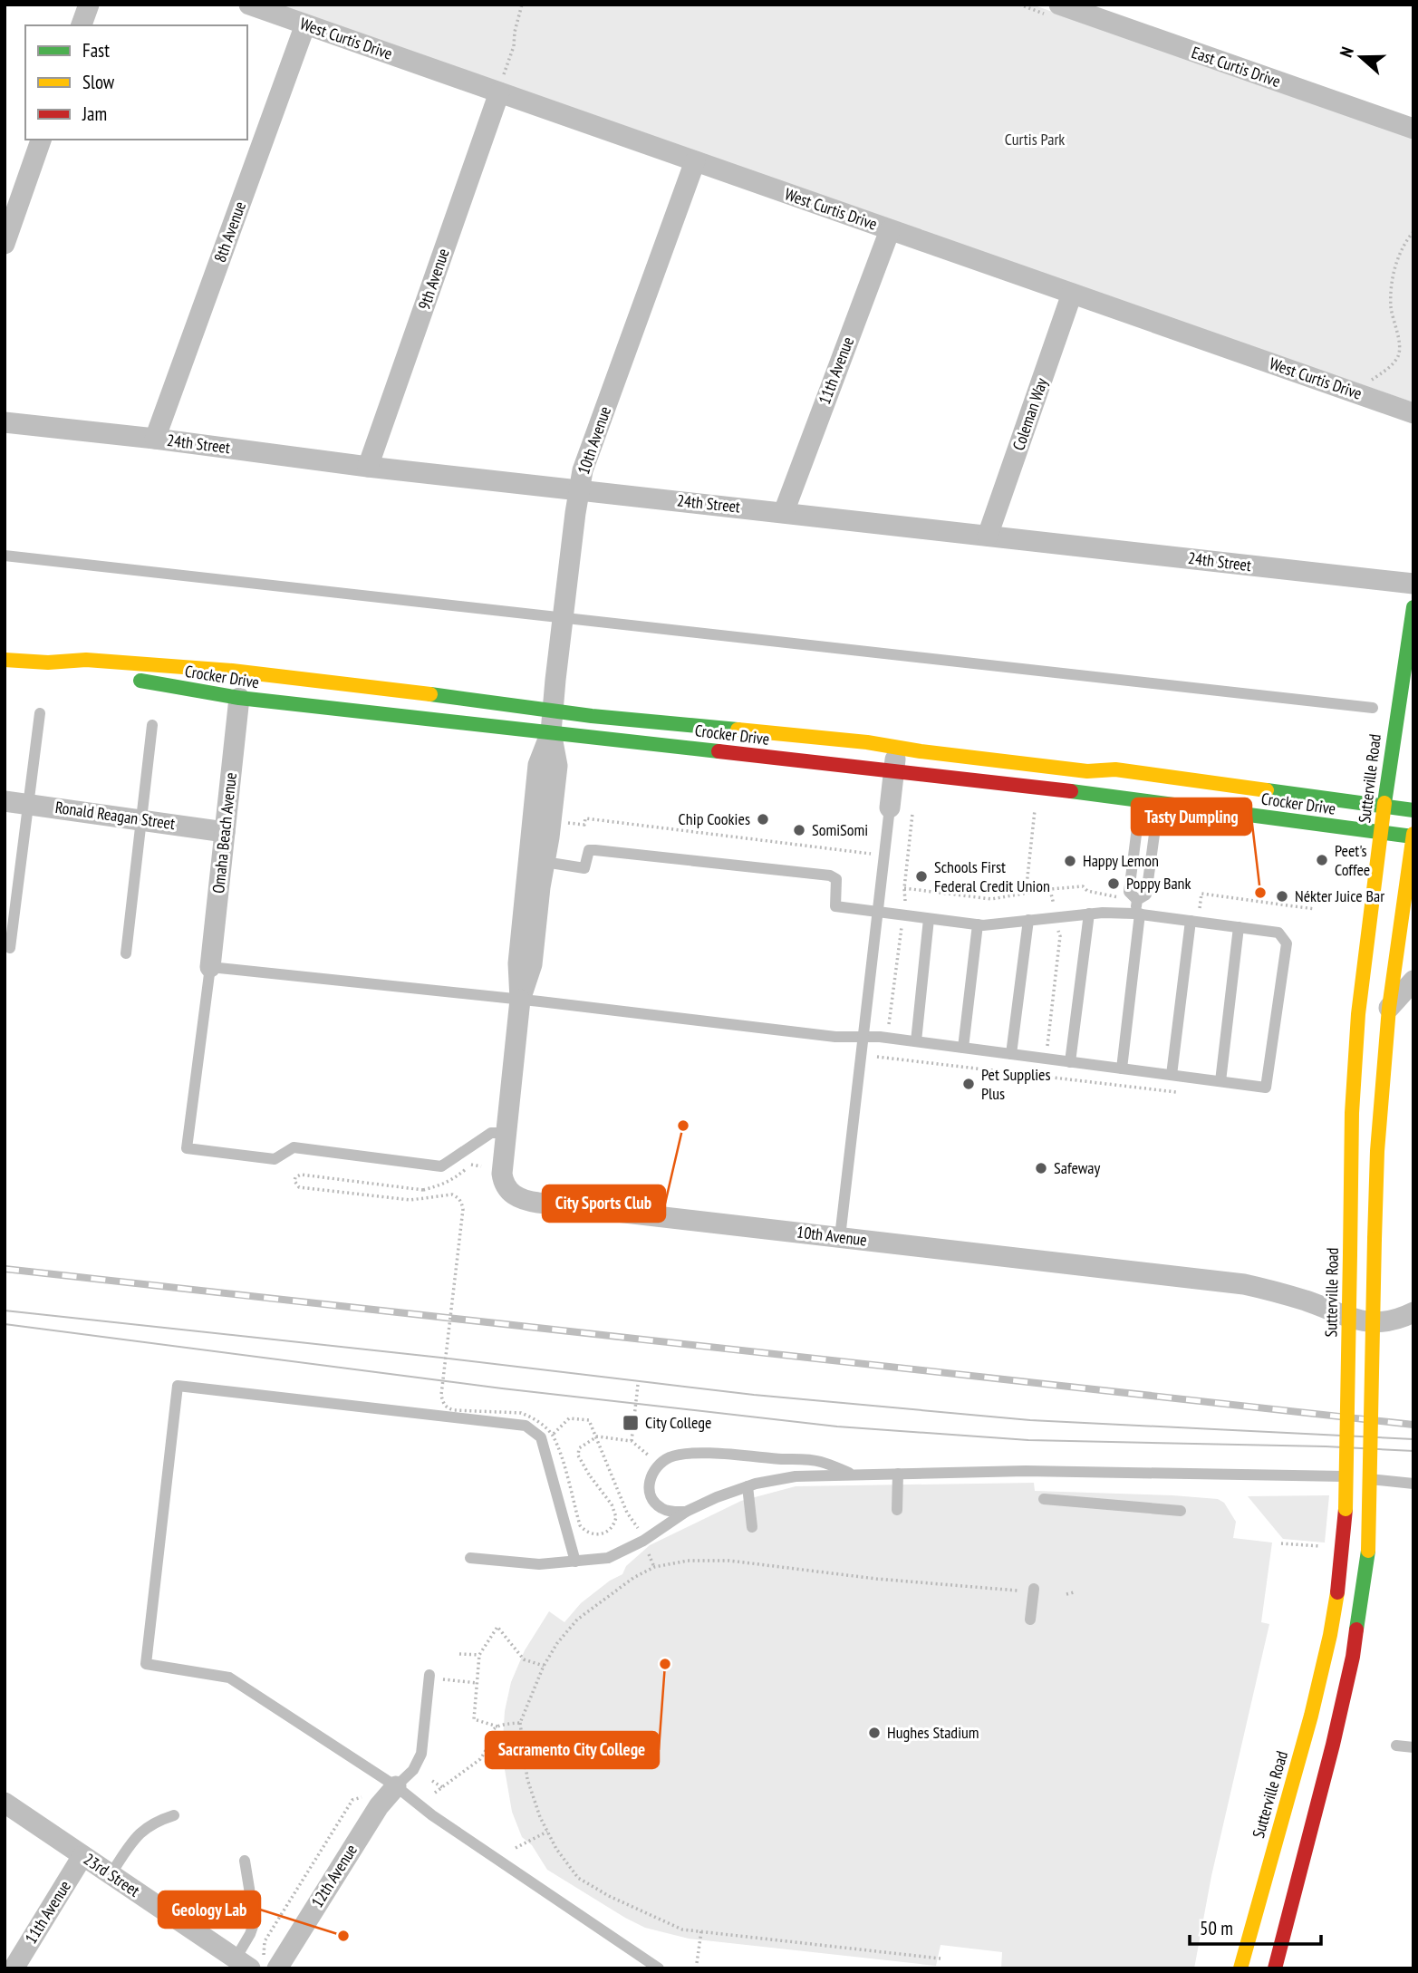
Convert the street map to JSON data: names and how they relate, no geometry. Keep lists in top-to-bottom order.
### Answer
{
  "streets": {
    "street": [
      "West Curtis Drive",
      "East Curtis Drive",
      "8th Avenue",
      "9th Avenue",
      "11th Avenue",
      "Coleman Way",
      "10th Avenue",
      "24th Street",
      "Crocker Drive",
      "Sutterville Road",
      "Ronald Reagan Street",
      "Omaha Beach Avenue",
      "23rd Street",
      "12th Avenue"
    ]
  },
  "crossings": [
    ["West Curtis Drive", "8th Avenue"],
    ["West Curtis Drive", "9th Avenue"],
    ["West Curtis Drive", "11th Avenue"],
    ["West Curtis Drive", "Coleman Way"],
    ["West Curtis Drive", "10th Avenue"],
    ["8th Avenue", "24th Street"],
    ["9th Avenue", "24th Street"],
    ["11th Avenue", "24th Street"],
    ["11th Avenue", "23rd Street"],
    ["Coleman Way", "24th Street"],
    ["10th Avenue", "24th Street"],
    ["10th Avenue", "Crocker Drive"],
    ["Crocker Drive", "Sutterville Road"],
    ["Crocker Drive", "Omaha Beach Avenue"],
    ["Ronald Reagan Street", "Omaha Beach Avenue"],
    ["23rd Street", "12th Avenue"]
  ],
  "parks": ["Curtis Park"],
  "places": {
    "other": [
      "Chip Cookies",
      "SomiSomi",
      "Peet's Coffee",
      "Happy Lemon",
      "Schools First Federal Credit Union",
      "Poppy Bank",
      "Tasty Dumpling",
      "Nékter Juice Bar",
      "Pet Supplies Plus",
      "City Sports Club",
      "Safeway",
      "Sacramento City College",
      "Hughes Stadium",
      "Geology Lab"
    ],
    "transit": ["City College"]
  },
  "legend": ["Fast", "Slow", "Jam"],
  "scale_bar": "50 m",
  "north": "left"
}
